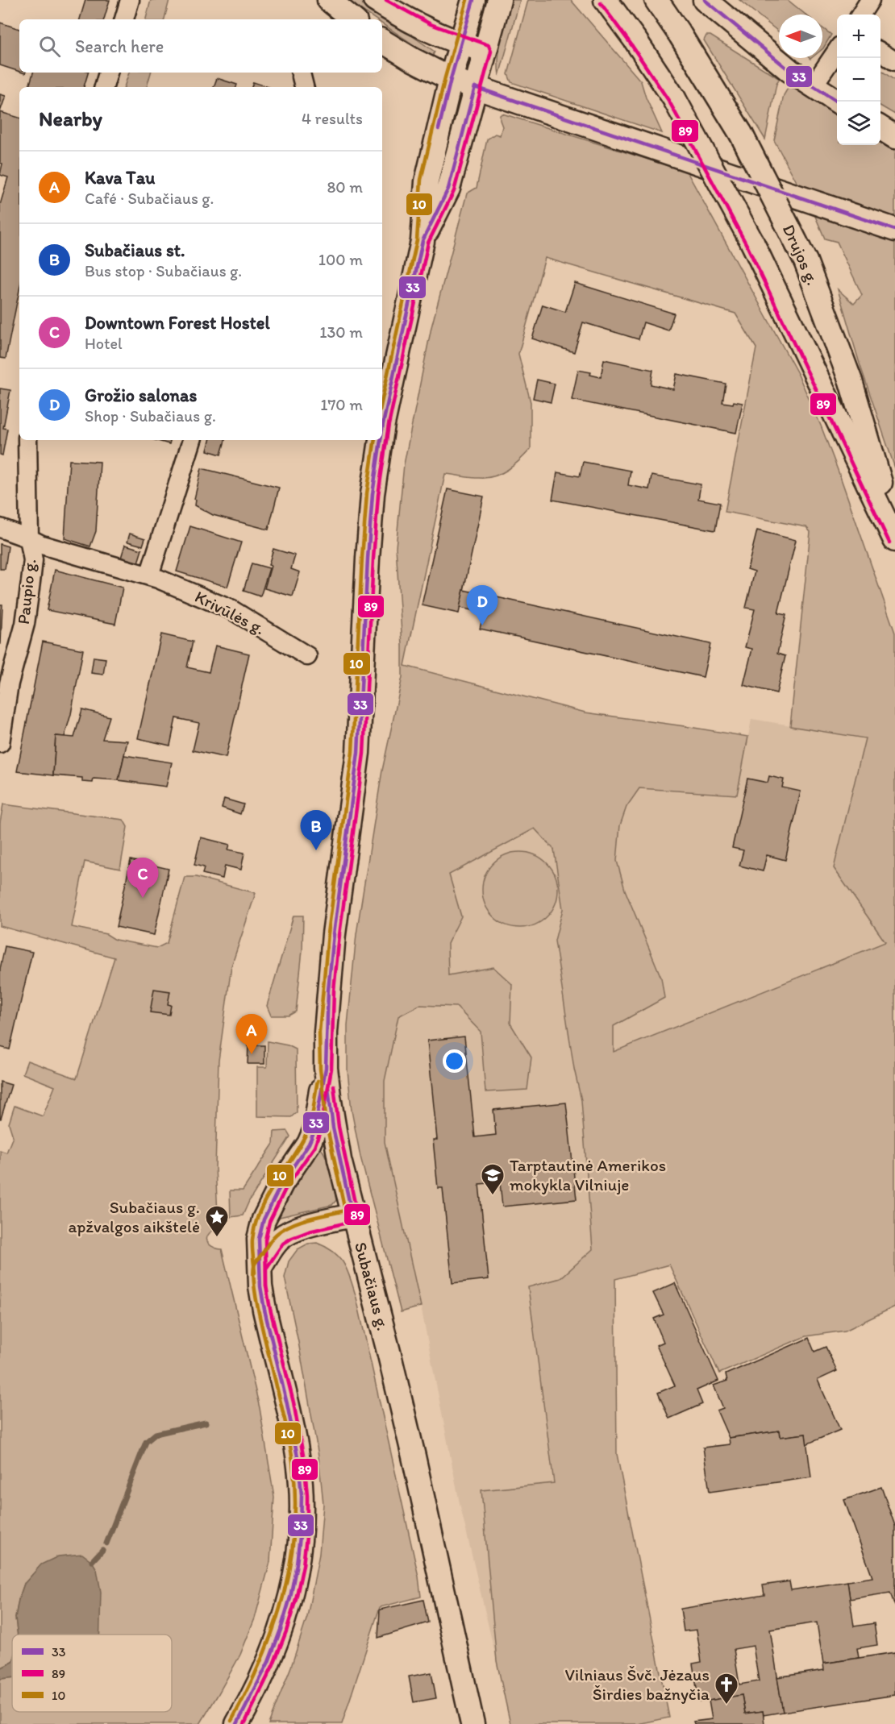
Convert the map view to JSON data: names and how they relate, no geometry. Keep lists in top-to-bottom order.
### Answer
{
  "streets": {
    "main road": ["Drujos g.", "Subačiaus g."],
    "street": ["Paupio g.", "Krivūlės g."]
  },
  "crossings": [
    ["Paupio g.", "Krivūlės g."]
  ],
  "places": {
    "school or university": ["Tarptautinė Amerikos mokykla Vilniuje"],
    "place": ["Subačiaus g. apžvalgos aikštelė"],
    "church": ["Vilniaus Švč. Jėzaus Širdies bažnyčia"]
  },
  "lines": ["transit line 33", "transit line 89", "transit line 10"],
  "legend": ["33", "89", "10"],
  "north": "left",
  "page": {
    "map_buttons": ["+", "−"],
    "search": "Search here",
    "heading": ["Nearby", "4 results"],
    "list": [
      {
        "mark": "A",
        "name": "Kava Tau",
        "note": "Café · Subačiaus g.",
        "value": "80 m"
      },
      {
        "mark": "B",
        "name": "Subačiaus st.",
        "note": "Bus stop · Subačiaus g.",
        "value": "100 m"
      },
      {
        "mark": "C",
        "name": "Downtown Forest Hostel",
        "note": "Hotel",
        "value": "130 m"
      },
      {
        "mark": "D",
        "name": "Grožio salonas",
        "note": "Shop · Subačiaus g.",
        "value": "170 m"
      }
    ],
    "pins": [
      "D",
      "B",
      "C",
      "A"
    ]
  }
}
